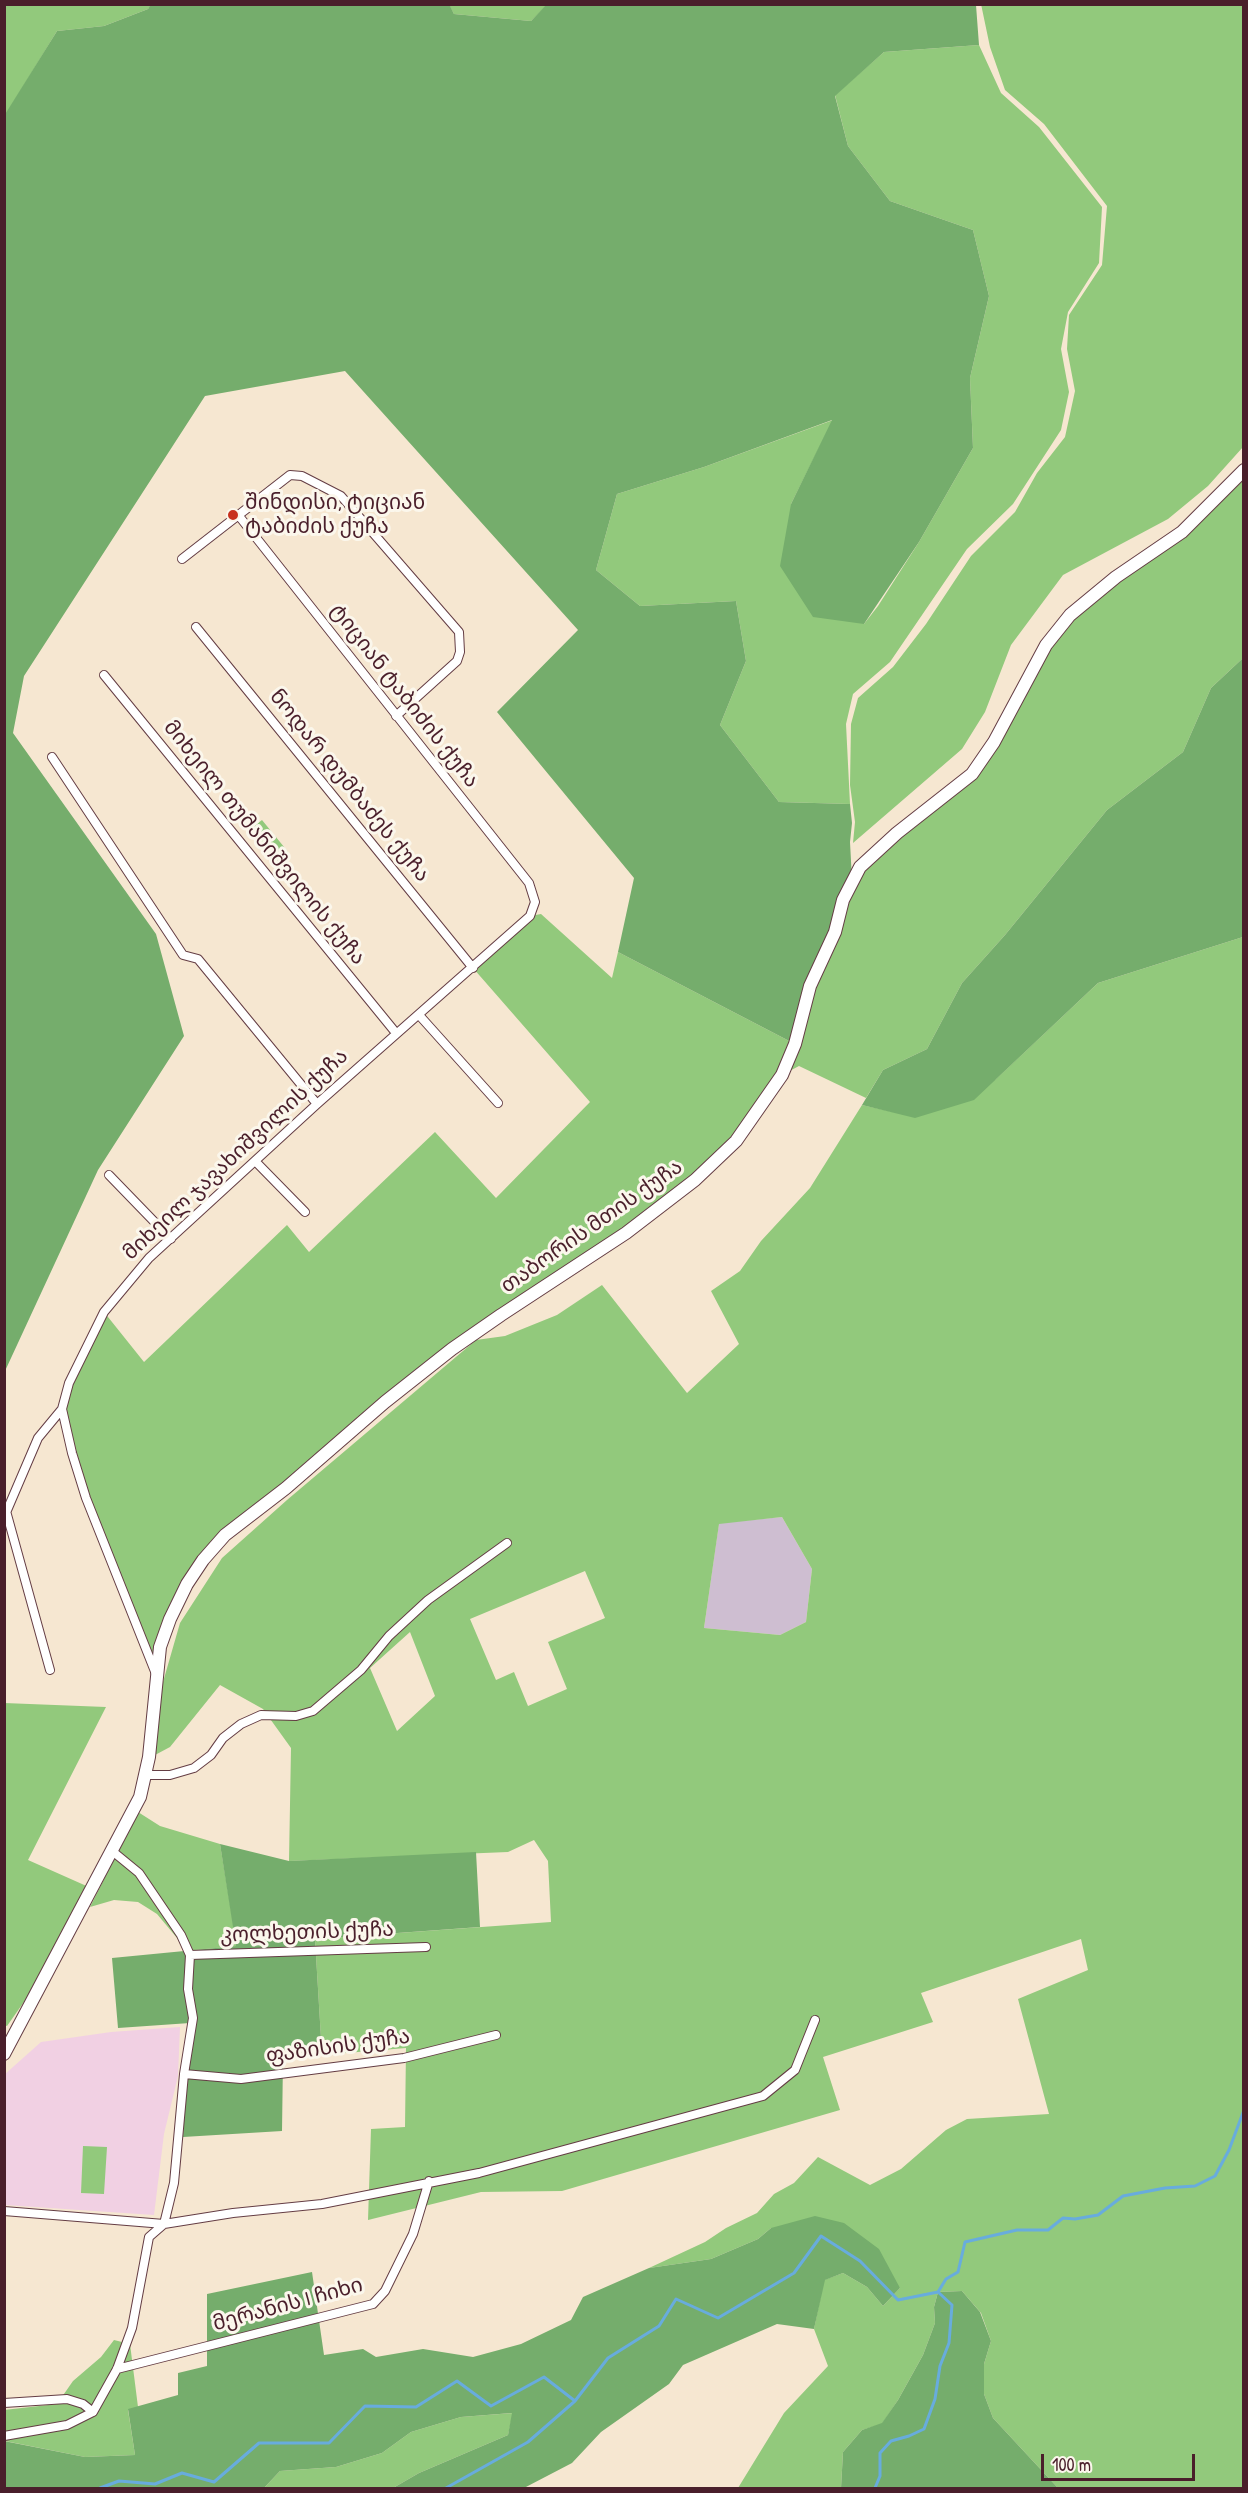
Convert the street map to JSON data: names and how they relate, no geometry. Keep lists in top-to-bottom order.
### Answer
{
  "streets": {
    "main road": ["მიხეილ ჯავახიშვილის ქუჩა", "თაბორის მთის ქუჩა"],
    "street": [
      "ტიციან ტაბიძის ქუჩა",
      "ნოდარ დუმბაძეს ქუჩა",
      "მიხეილ თუმანიშვილის ქუჩა",
      "კოლხეთის ქუჩა",
      "ფაზისის ქუჩა",
      "მერანის I ჩიხი"
    ]
  },
  "crossings": [
    ["ტიციან ტაბიძის ქუჩა", "მიხეილ ჯავახიშვილის ქუჩა"],
    ["ნოდარ დუმბაძეს ქუჩა", "მიხეილ ჯავახიშვილის ქუჩა"],
    ["მიხეილ თუმანიშვილის ქუჩა", "მიხეილ ჯავახიშვილის ქუჩა"],
    ["მიხეილ ჯავახიშვილის ქუჩა", "თაბორის მთის ქუჩა"]
  ],
  "places": ["შინდისი, ტიციან ტაბიძის ქუჩა"],
  "scale_bar": "100 m"
}
